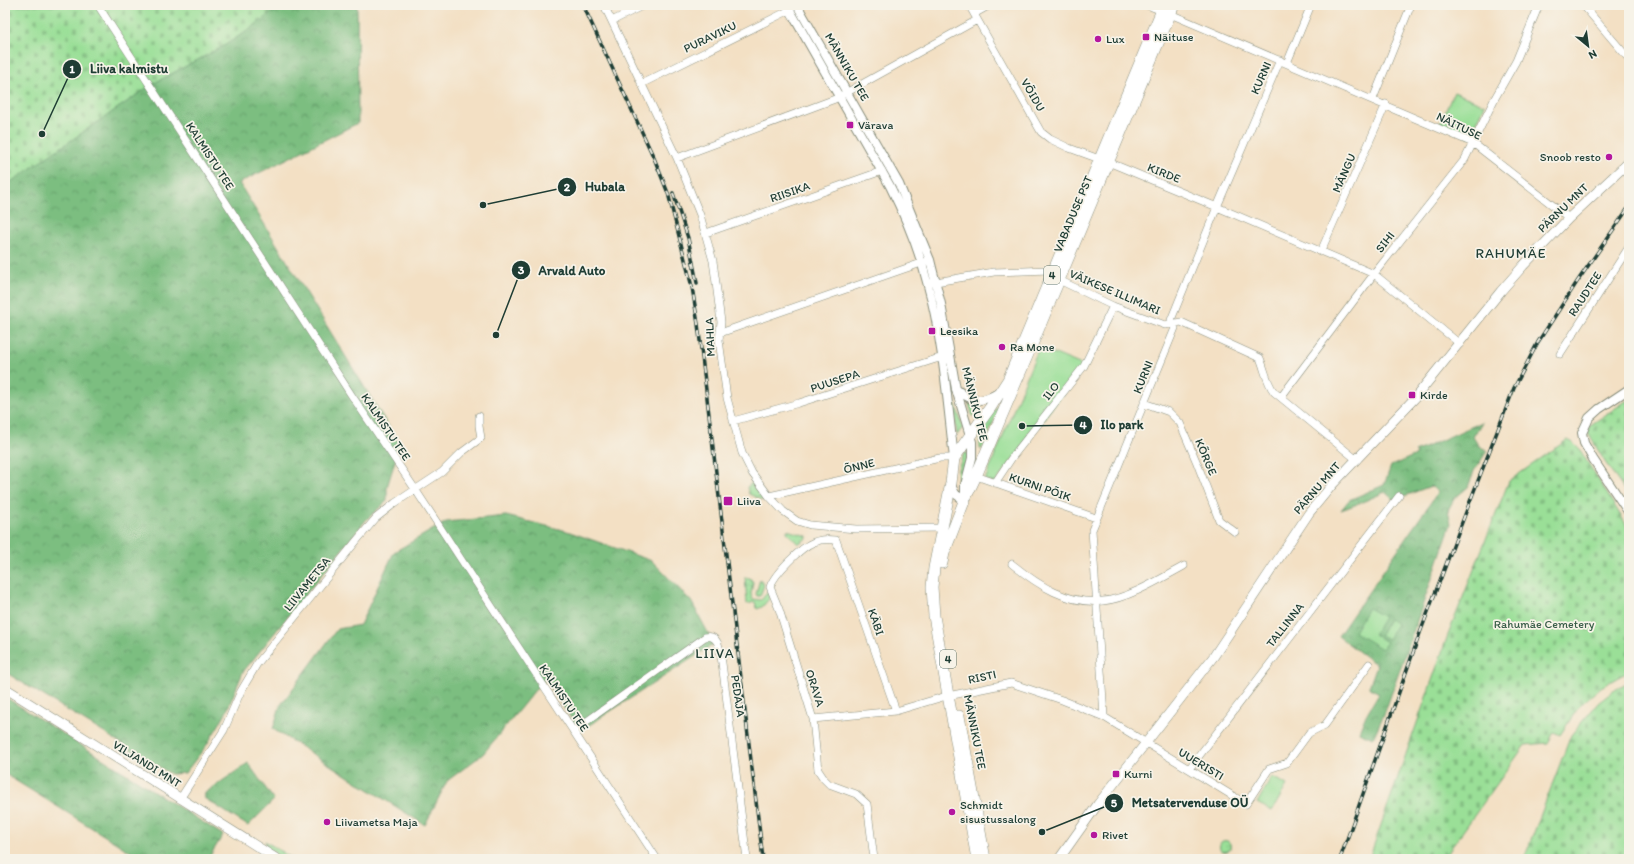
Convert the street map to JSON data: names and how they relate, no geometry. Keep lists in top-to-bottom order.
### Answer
{
  "streets": {
    "highway": ["MÄNNIKU TEE", "VABADUSE PST", "4"],
    "main road": ["PÄRNU MNT", "VILJANDI MNT"],
    "street": [
      "PURAVIKU",
      "KURNI",
      "VÕIDU",
      "NÄITUSE",
      "KALMISTU TEE",
      "KIRDE",
      "MÄNGU",
      "RIISIKA",
      "SIHI",
      "VÄIKESE ILLIMARI",
      "RAUDTEE",
      "MAHLA",
      "PUUSEPA",
      "ILO",
      "KÕRGE",
      "ÕNNE",
      "KURNI PÕIK",
      "LIIVAMETSA",
      "KÄBI",
      "TALLINNA",
      "RISTI",
      "ORAVA",
      "PEDAJA",
      "UUERISTI"
    ]
  },
  "crossings": [
    ["PURAVIKU", "MÄNNIKU TEE"],
    ["PURAVIKU", "MAHLA"],
    ["MÄNNIKU TEE", "RIISIKA"],
    ["MÄNNIKU TEE", "VABADUSE PST"],
    ["MÄNNIKU TEE", "MAHLA"],
    ["MÄNNIKU TEE", "PUUSEPA"],
    ["MÄNNIKU TEE", "ÕNNE"],
    ["MÄNNIKU TEE", "RISTI"],
    ["KURNI", "NÄITUSE"],
    ["KURNI", "KIRDE"],
    ["KURNI", "VÄIKESE ILLIMARI"],
    ["KURNI", "KÕRGE"],
    ["KURNI", "KURNI PÕIK"],
    ["KURNI", "RISTI"],
    ["VÕIDU", "KIRDE"],
    ["VÕIDU", "VABADUSE PST"],
    ["NÄITUSE", "MÄNGU"],
    ["NÄITUSE", "PÄRNU MNT"],
    ["NÄITUSE", "VABADUSE PST"],
    ["NÄITUSE", "SIHI"],
    ["KALMISTU TEE", "LIIVAMETSA"],
    ["KALMISTU TEE", "PEDAJA"],
    ["KIRDE", "MÄNGU"],
    ["KIRDE", "PÄRNU MNT"],
    ["KIRDE", "VABADUSE PST"],
    ["KIRDE", "SIHI"],
    ["RIISIKA", "MAHLA"],
    ["PÄRNU MNT", "RISTI"],
    ["PÄRNU MNT", "UUERISTI"],
    ["VABADUSE PST", "VÄIKESE ILLIMARI"],
    ["VABADUSE PST", "ÕNNE"],
    ["VABADUSE PST", "KURNI PÕIK"],
    ["SIHI", "VÄIKESE ILLIMARI"],
    ["VÄIKESE ILLIMARI", "ILO"],
    ["MAHLA", "PUUSEPA"],
    ["MAHLA", "ÕNNE"],
    ["ILO", "KURNI PÕIK"],
    ["LIIVAMETSA", "VILJANDI MNT"],
    ["KÄBI", "RISTI"],
    ["KÄBI", "ORAVA"],
    ["TALLINNA", "UUERISTI"],
    ["RISTI", "ORAVA"],
    ["RISTI", "UUERISTI"]
  ],
  "districts": ["RAHUMÄE", "LIIVA"],
  "parks": ["Rahumäe Cemetery"],
  "places": {
    "transit": [
      "Näituse",
      "Värava",
      "Leesika",
      "Kirde",
      "Liiva",
      "Kurni"
    ],
    "other": [
      "Lux",
      "Liiva kalmistu",
      "Snoob resto",
      "Hubala",
      "Arvald Auto",
      "Ra Mone",
      "Ilo park",
      "Schmidt sisustussalong",
      "Liivametsa Maja",
      "Metsatervenduse OÜ",
      "Rivet"
    ]
  },
  "north": "bottom right"
}
